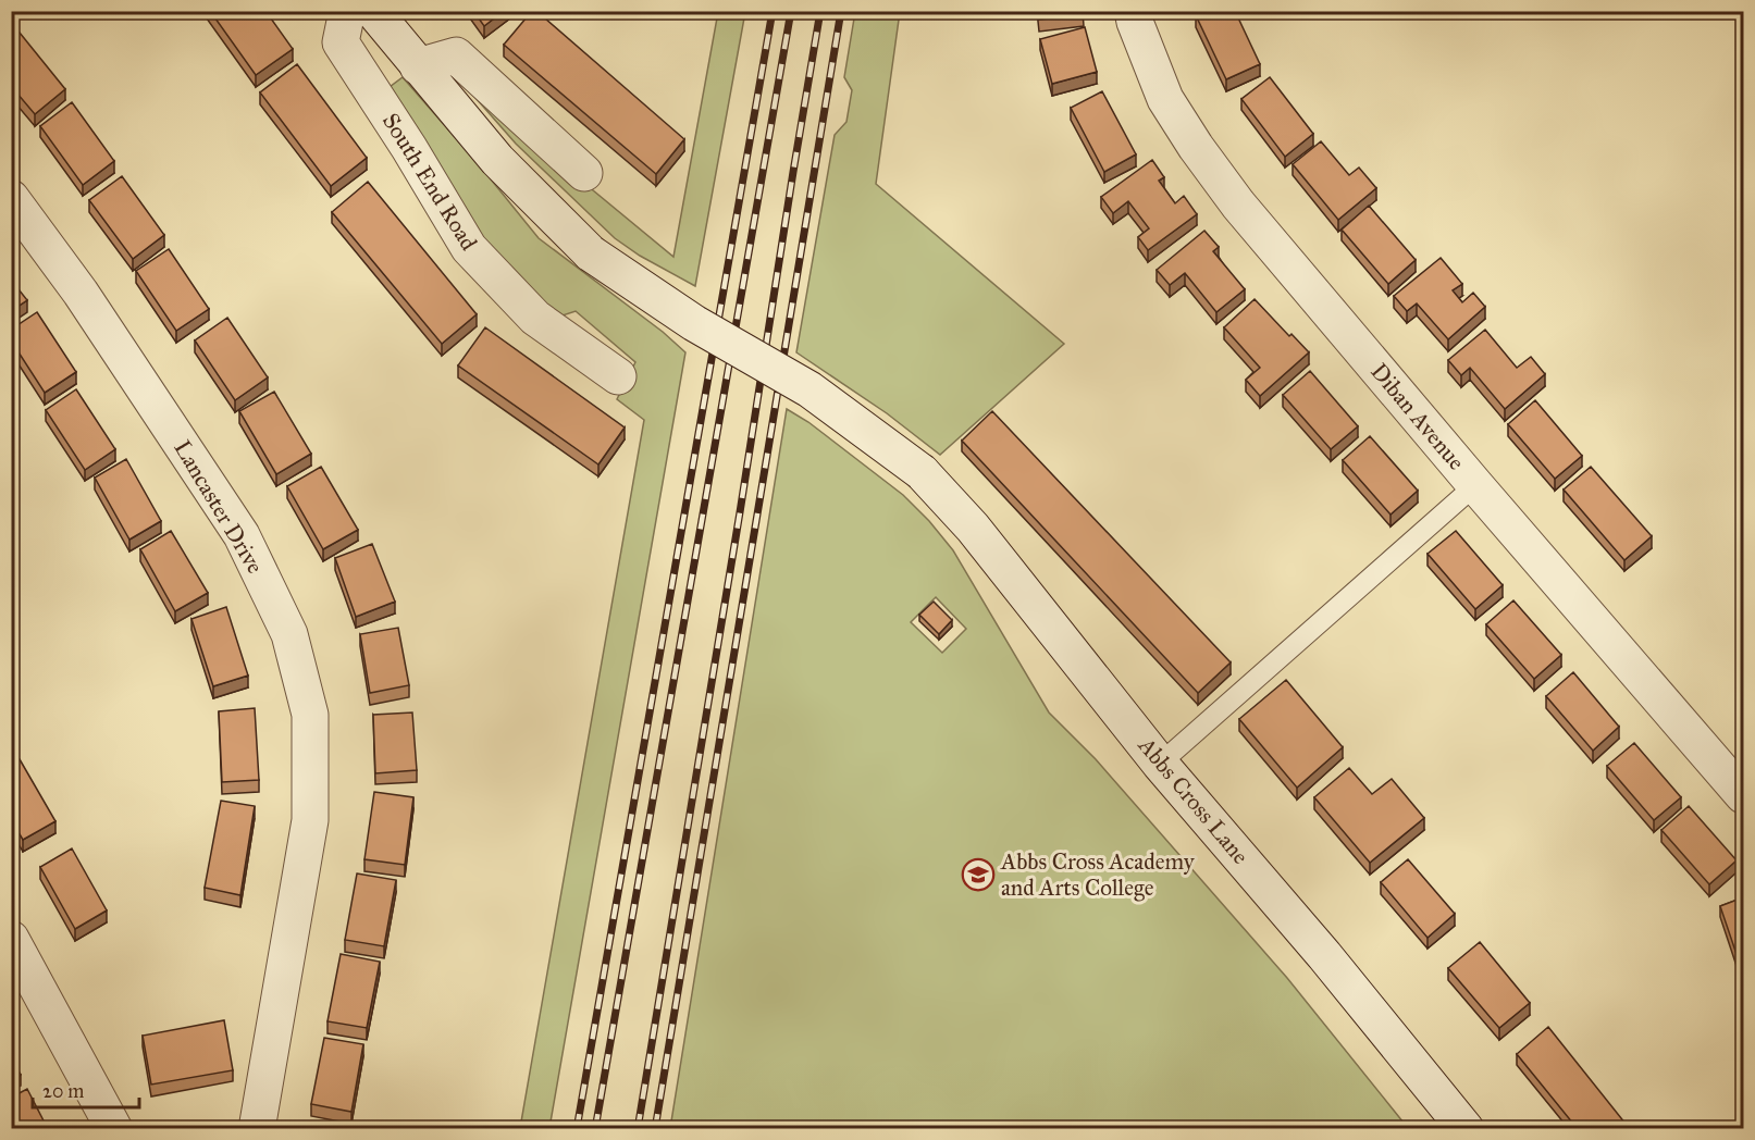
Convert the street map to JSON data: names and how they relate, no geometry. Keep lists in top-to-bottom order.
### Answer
{
  "streets": {
    "street": [
      "South End Road",
      "Diban Avenue",
      "Lancaster Drive",
      "Abbs Cross Lane"
    ]
  },
  "places": {
    "school or university": ["Abbs Cross Academy and Arts College"]
  },
  "scale_bar": "20 m"
}
